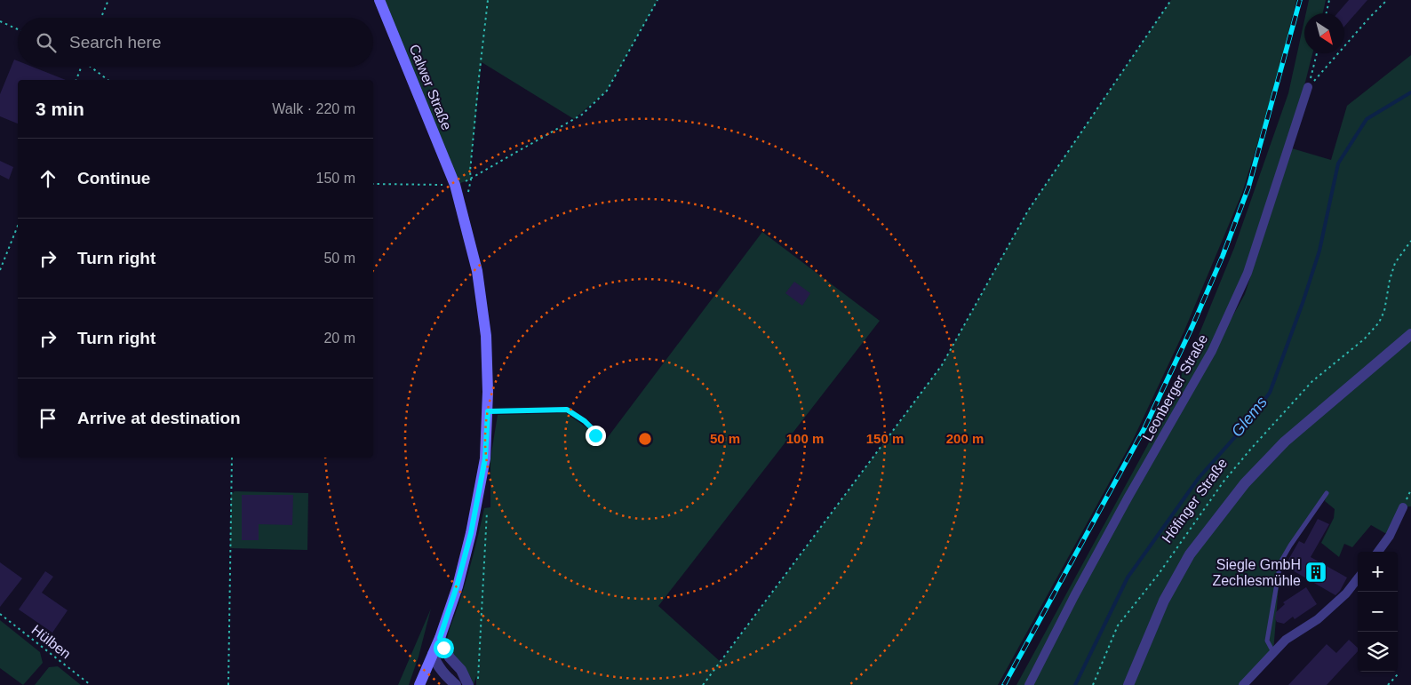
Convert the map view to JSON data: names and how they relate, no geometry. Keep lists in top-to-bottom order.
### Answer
{
  "streets": {
    "main road": ["Calwer Straße"],
    "street": ["Leonberger Straße", "Höfinger Straße"],
    "path": ["Hülben"]
  },
  "water": ["Glems"],
  "places": {
    "building": ["Siegle GmbH Zechlesmühle"]
  },
  "north": "bottom right",
  "page": {
    "search": "Search here",
    "heading": ["3 min", "Walk · 220 m"],
    "list": [
      ["Continue", "150 m"],
      ["Turn right", "50 m"],
      ["Turn right", "20 m"],
      "Arrive at destination"
    ],
    "map_buttons": ["+", "−"]
  },
  "rings": [
    "50 m",
    "100 m",
    "150 m",
    "200 m"
  ]
}
